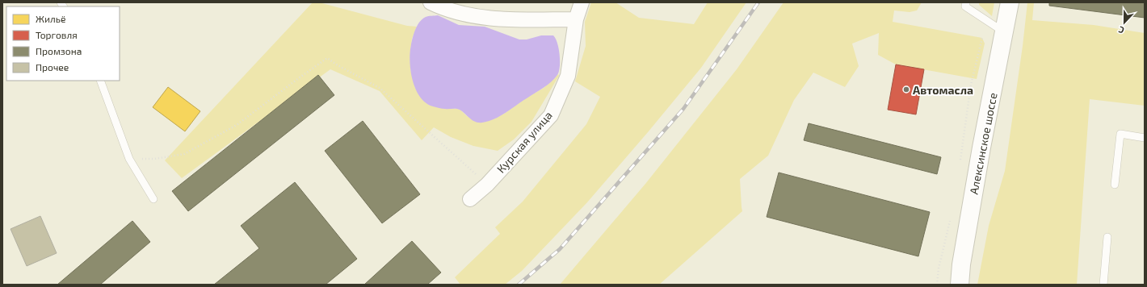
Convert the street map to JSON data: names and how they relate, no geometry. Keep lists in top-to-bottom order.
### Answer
{
  "streets": {
    "main road": ["Алексинское шоссе"],
    "street": ["Курская улица"]
  },
  "places": ["Автомасла"],
  "legend": [
    "Жильё",
    "Торговля",
    "Промзона",
    "Прочее"
  ],
  "north": "bottom"
}
